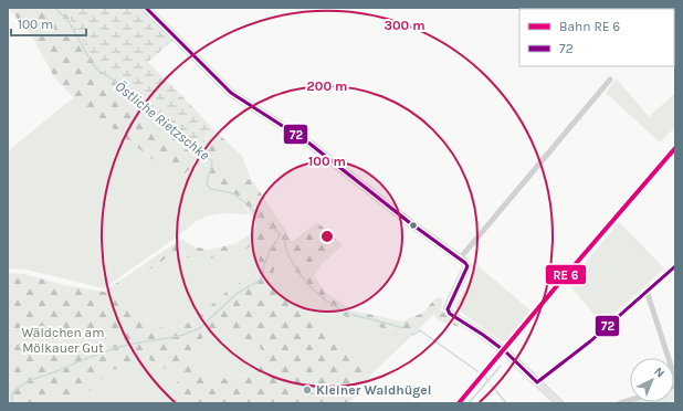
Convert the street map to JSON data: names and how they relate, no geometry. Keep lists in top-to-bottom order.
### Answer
{
  "water": ["Östliche Rietzschke"],
  "parks": ["Wäldchen am Mölkauer Gut"],
  "places": ["Kleiner Waldhügel"],
  "lines": ["transit line 72"],
  "legend": ["Bahn RE 6", "72"],
  "scale_bar": "100 m",
  "north": "top right",
  "rings": ["300 m", "200 m", "100 m"]
}
